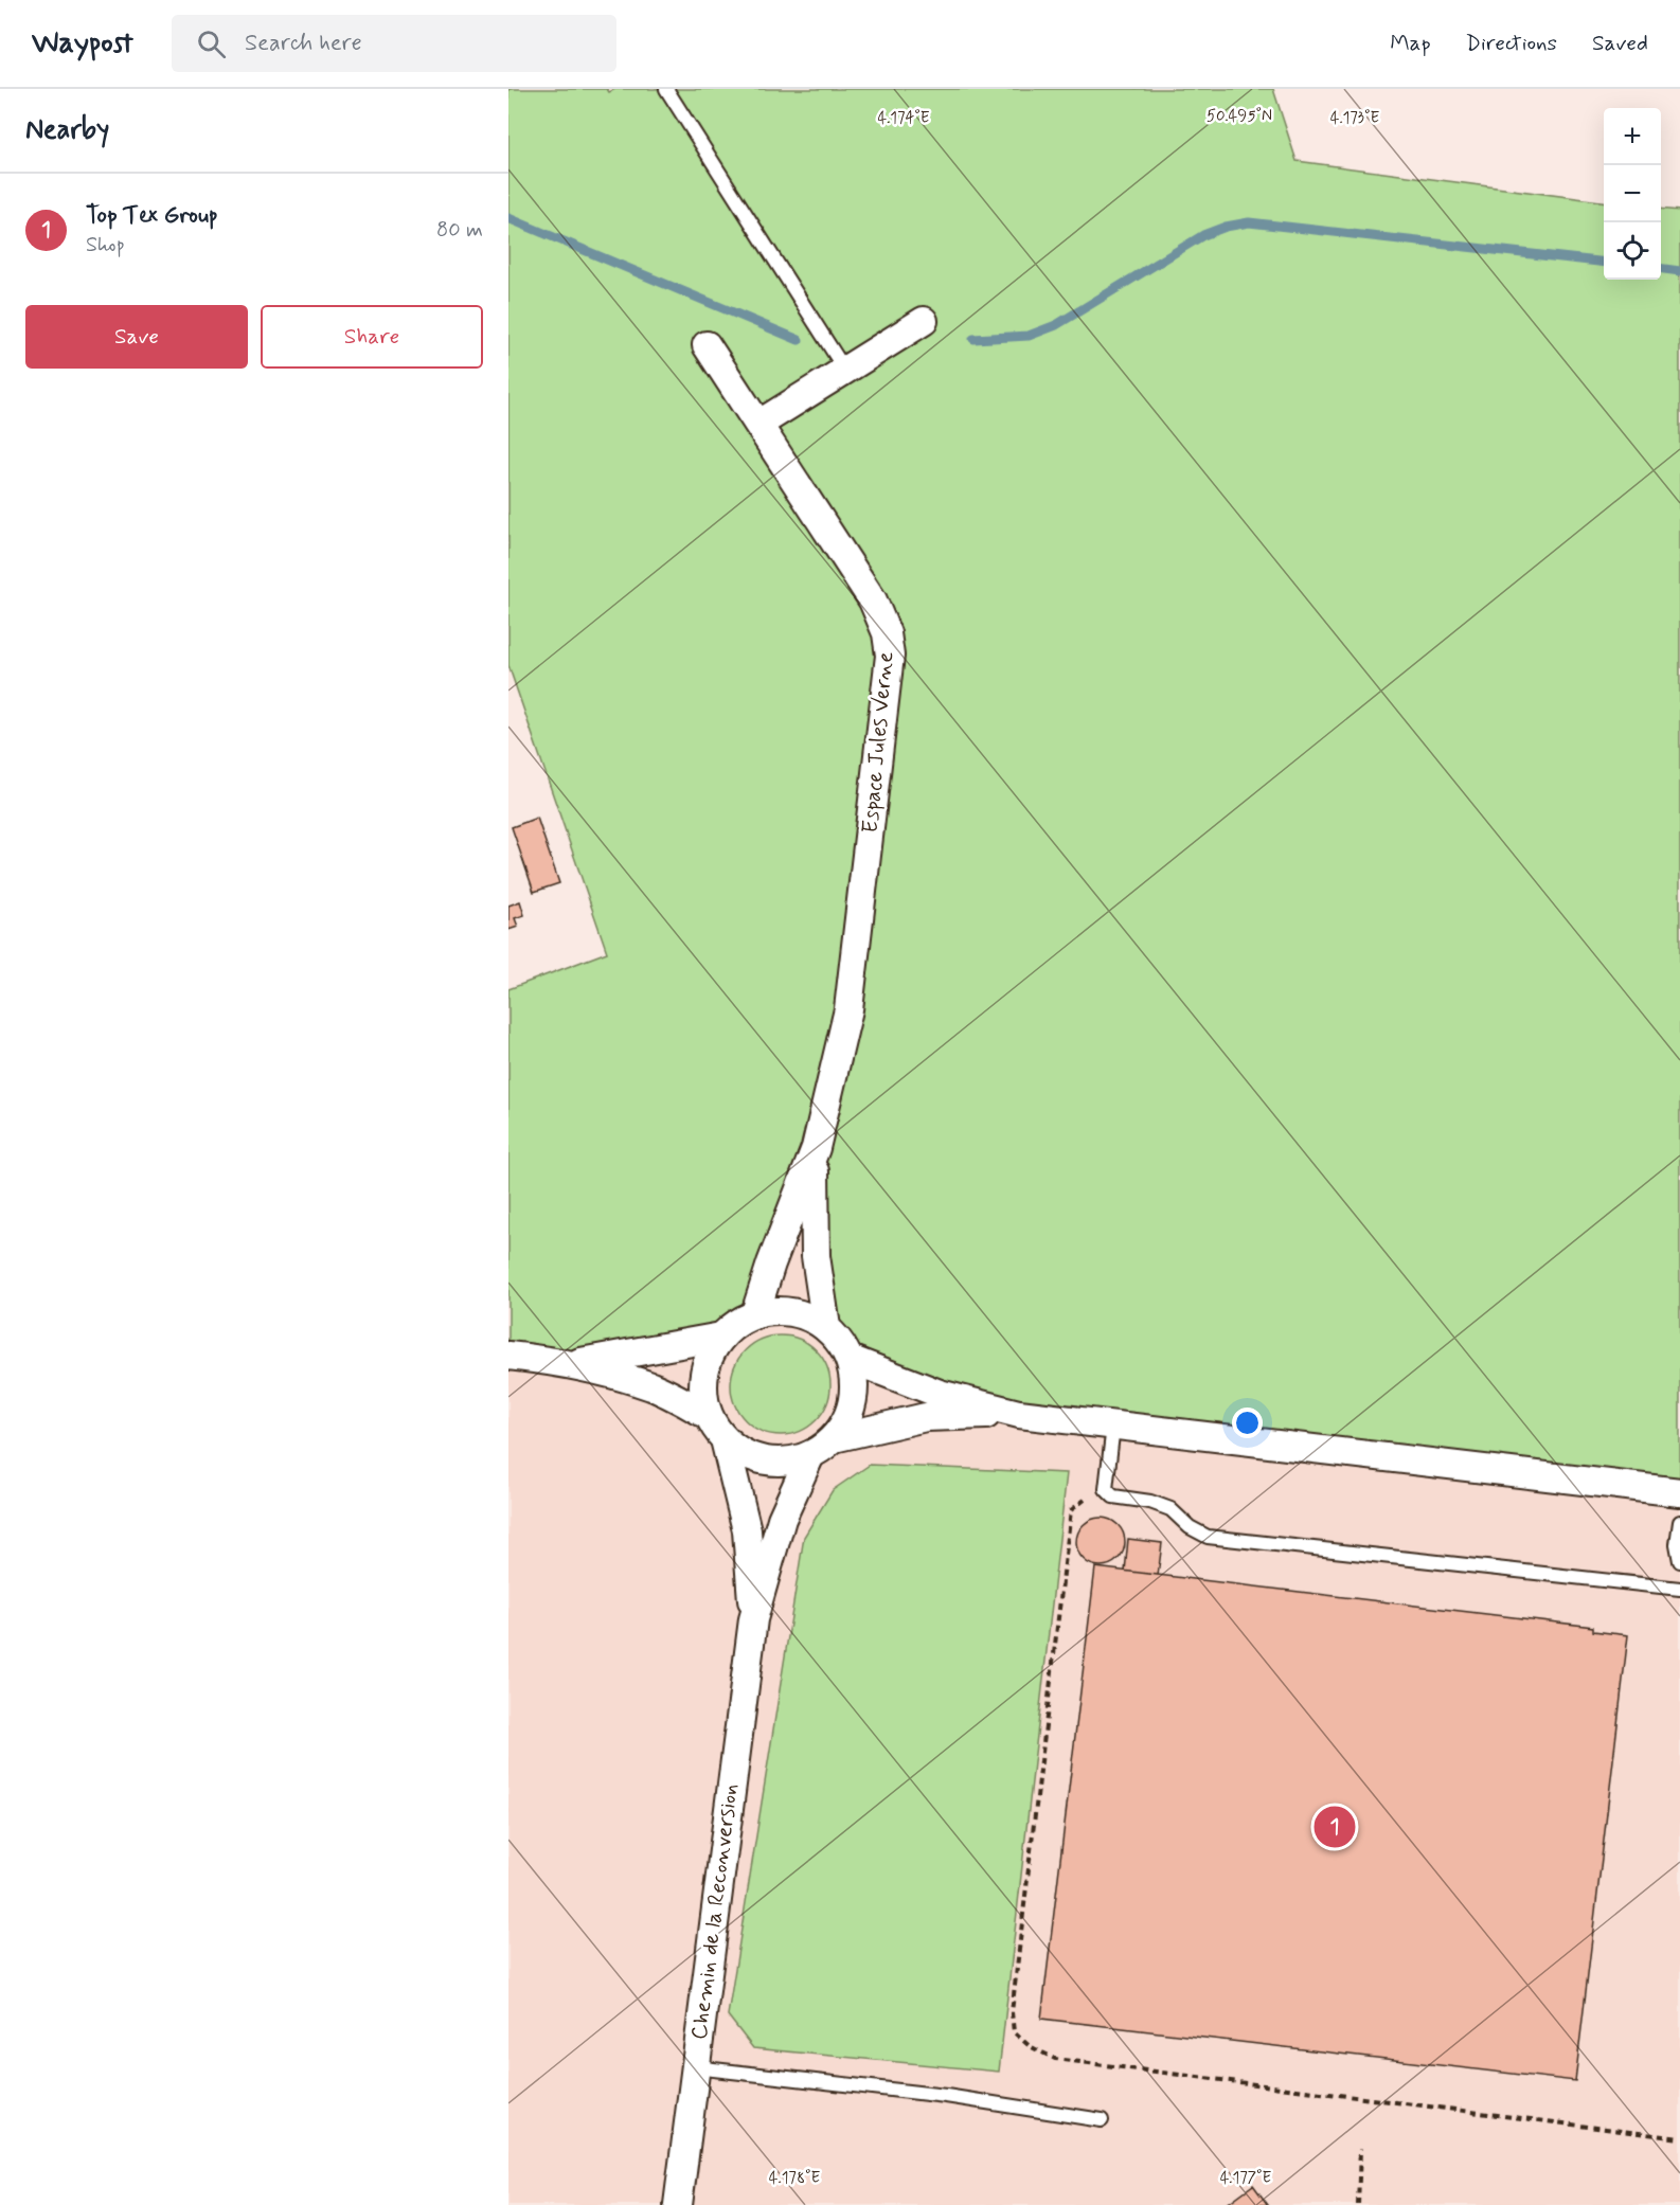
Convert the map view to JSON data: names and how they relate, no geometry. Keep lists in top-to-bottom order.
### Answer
{
  "streets": {
    "street": ["Espace Jules Verne", "Chemin de la Reconversion"]
  },
  "page": {
    "header": "Waypost",
    "search": "Search here",
    "nav": ["Map", "Directions", "Saved"],
    "heading": "Nearby",
    "map_buttons": ["+", "−"],
    "list": [
      {
        "mark": "1",
        "name": "Top Tex Group",
        "note": "Shop",
        "value": "80 m"
      }
    ],
    "buttons": ["Save", "Share"],
    "pins": "1"
  },
  "coordinates": [
    "50.495°N",
    "4.173°E",
    "4.174°E",
    "4.178°E",
    "4.177°E"
  ]
}
